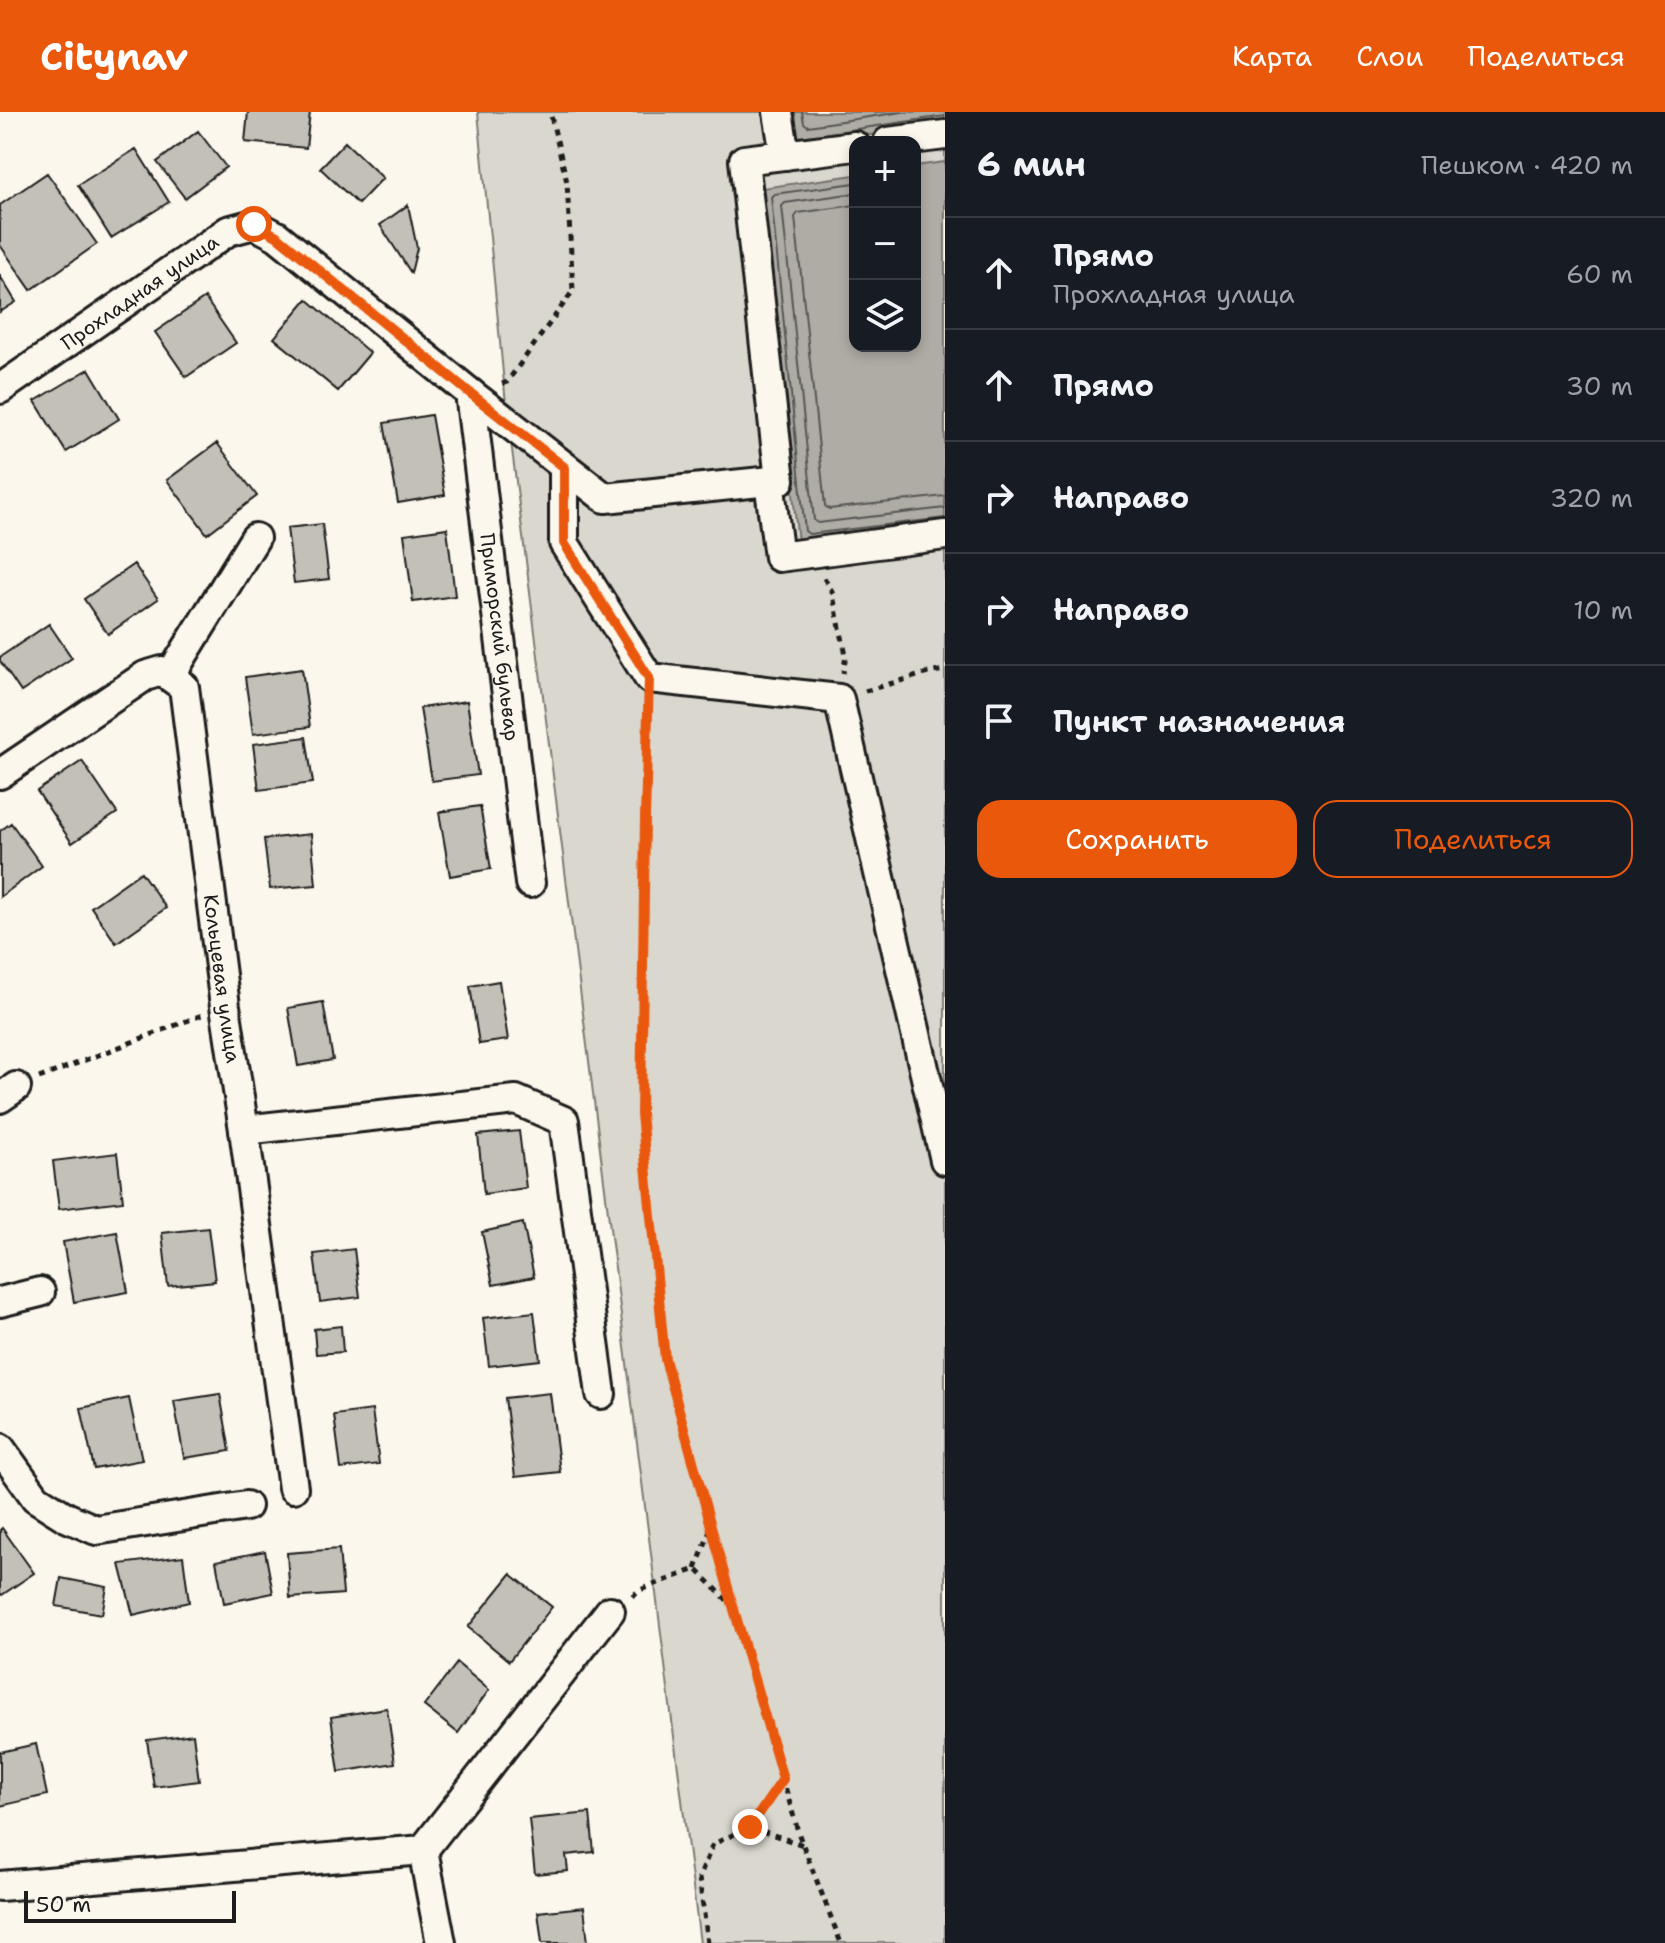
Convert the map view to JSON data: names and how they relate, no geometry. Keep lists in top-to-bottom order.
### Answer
{
  "streets": {
    "street": ["Прохладная улица", "Приморский бульвар", "Кольцевая улица"]
  },
  "crossings": [
    ["Прохладная улица", "Приморский бульвар"]
  ],
  "scale_bar": "50 m",
  "page": {
    "header": "Citynav",
    "nav": ["Карта", "Слои", "Поделиться"],
    "heading": ["6 мин", "Пешком · 420 m"],
    "map_buttons": ["+", "−"],
    "list": [
      ["Прямо", "Прохладная улица", "60 m"],
      ["Прямо", "30 m"],
      ["Направо", "320 m"],
      ["Направо", "10 m"],
      "Пункт назначения"
    ],
    "buttons": ["Сохранить", "Поделиться"],
    "scale": "50 m"
  }
}
